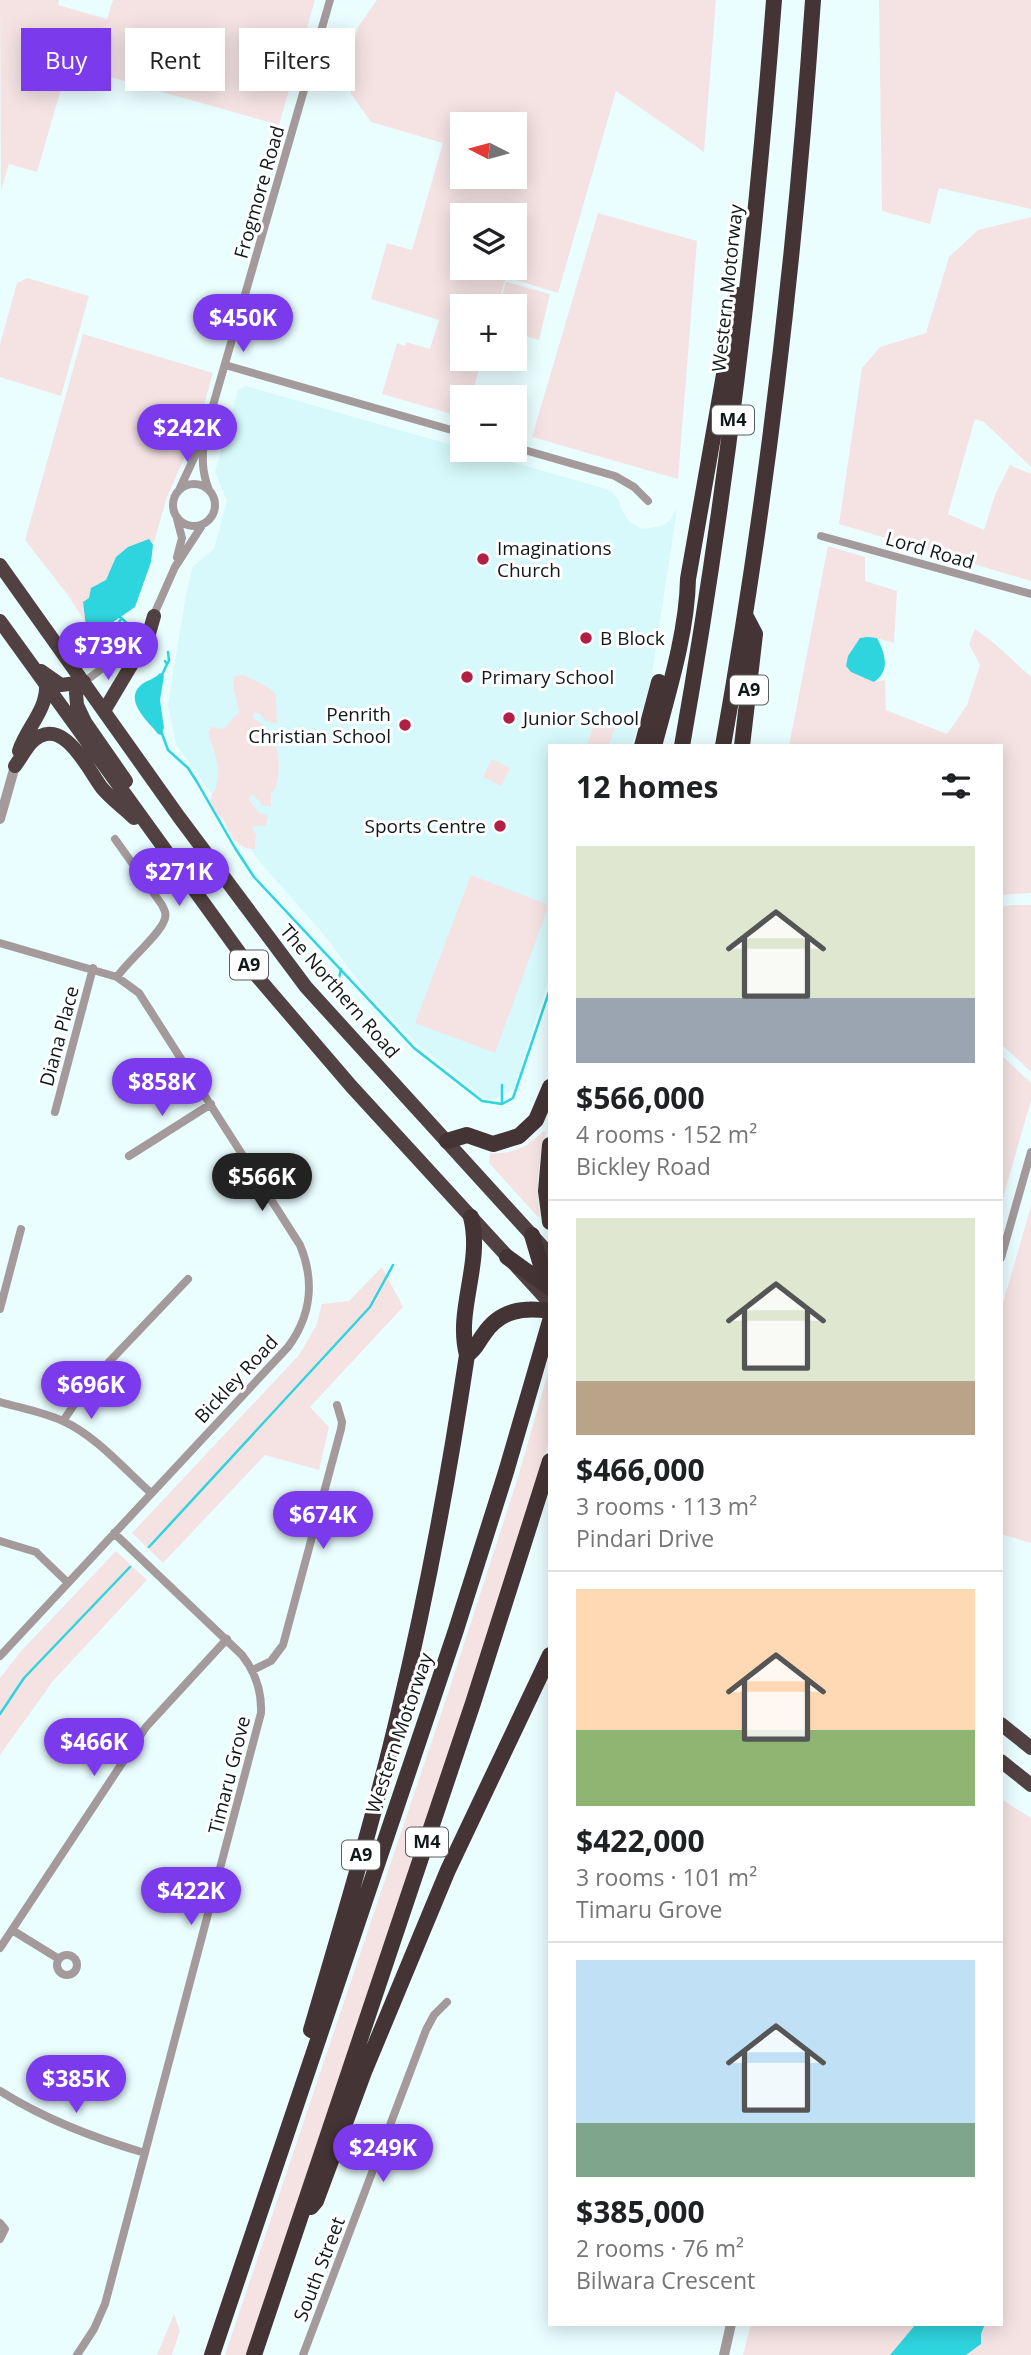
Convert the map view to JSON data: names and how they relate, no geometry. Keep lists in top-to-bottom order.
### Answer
{
  "streets": {
    "highway": [
      "Western Motorway",
      "M4",
      "A9",
      "The Northern Road"
    ],
    "street": [
      "Frogmore Road",
      "Lord Road",
      "Diana Place",
      "Bickley Road",
      "Timaru Grove",
      "South Street"
    ]
  },
  "crossings": [
    ["Western Motorway", "M4"],
    ["Western Motorway", "A9"],
    ["M4", "A9"],
    ["Diana Place", "Bickley Road"],
    ["Bickley Road", "Timaru Grove"]
  ],
  "places": [
    "Imaginations Church",
    "B Block",
    "Primary School",
    "Junior School",
    "Penrith Christian School",
    "Sports Centre"
  ],
  "north": "left",
  "page": {
    "chip": ["Buy", "Rent", "Filters"],
    "map_buttons": ["+", "−"],
    "price": [
      "$450K",
      "$242K",
      "$739K",
      "$271K",
      "$858K",
      "$566K",
      "$696K",
      "$674K",
      "$466K",
      "$422K",
      "$385K",
      "$249K"
    ],
    "heading": "12 homes",
    "list": [
      {
        "name": "$566,000",
        "note": "4 rooms · 152 m² · Bickley Road"
      },
      {
        "name": "$466,000",
        "note": "3 rooms · 113 m² · Pindari Drive"
      },
      {
        "name": "$422,000",
        "note": "3 rooms · 101 m² · Timaru Grove"
      },
      {
        "name": "$385,000",
        "note": "2 rooms · 76 m² · Bilwara Crescent"
      }
    ]
  }
}
